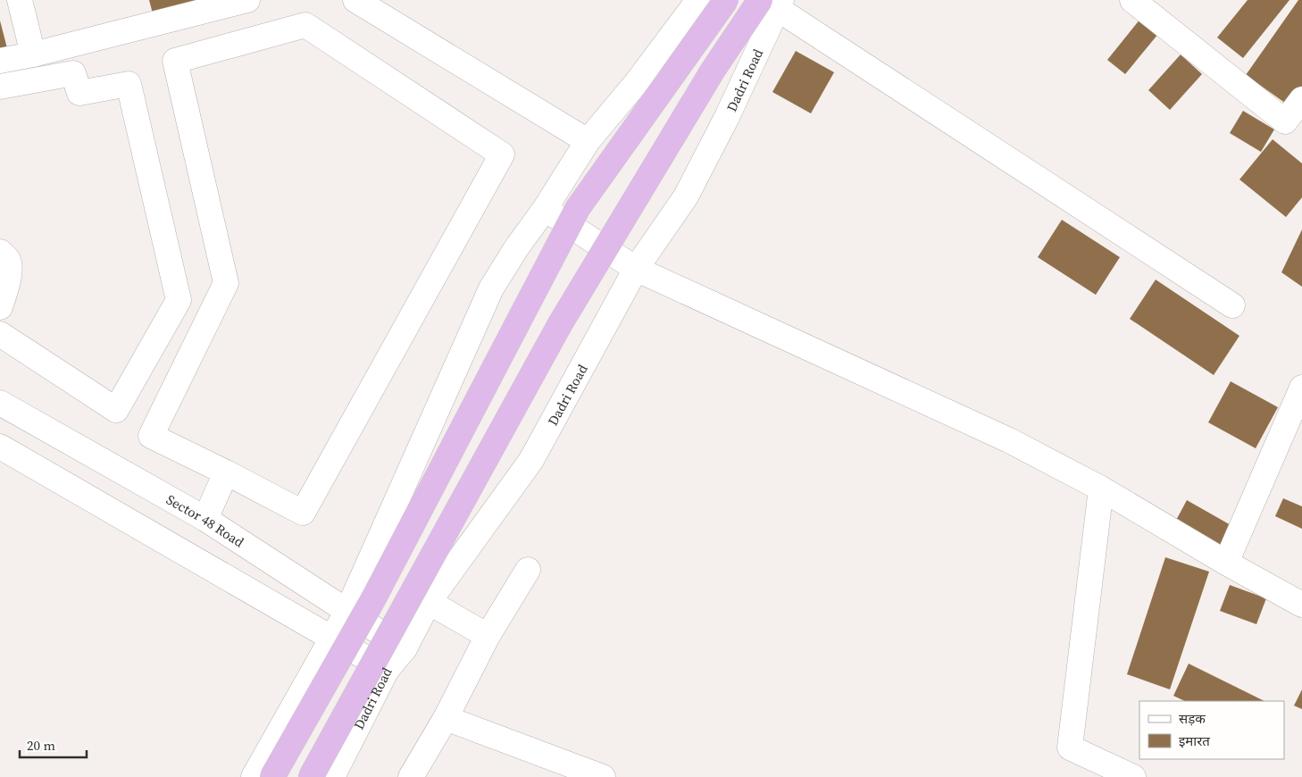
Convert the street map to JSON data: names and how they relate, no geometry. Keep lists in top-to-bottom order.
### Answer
{
  "streets": {
    "street": ["Dadri Road", "Sector 48 Road"]
  },
  "crossings": [
    ["Dadri Road", "Sector 48 Road"]
  ],
  "legend": ["सड़क", "इमारत"],
  "scale_bar": "20 m"
}
